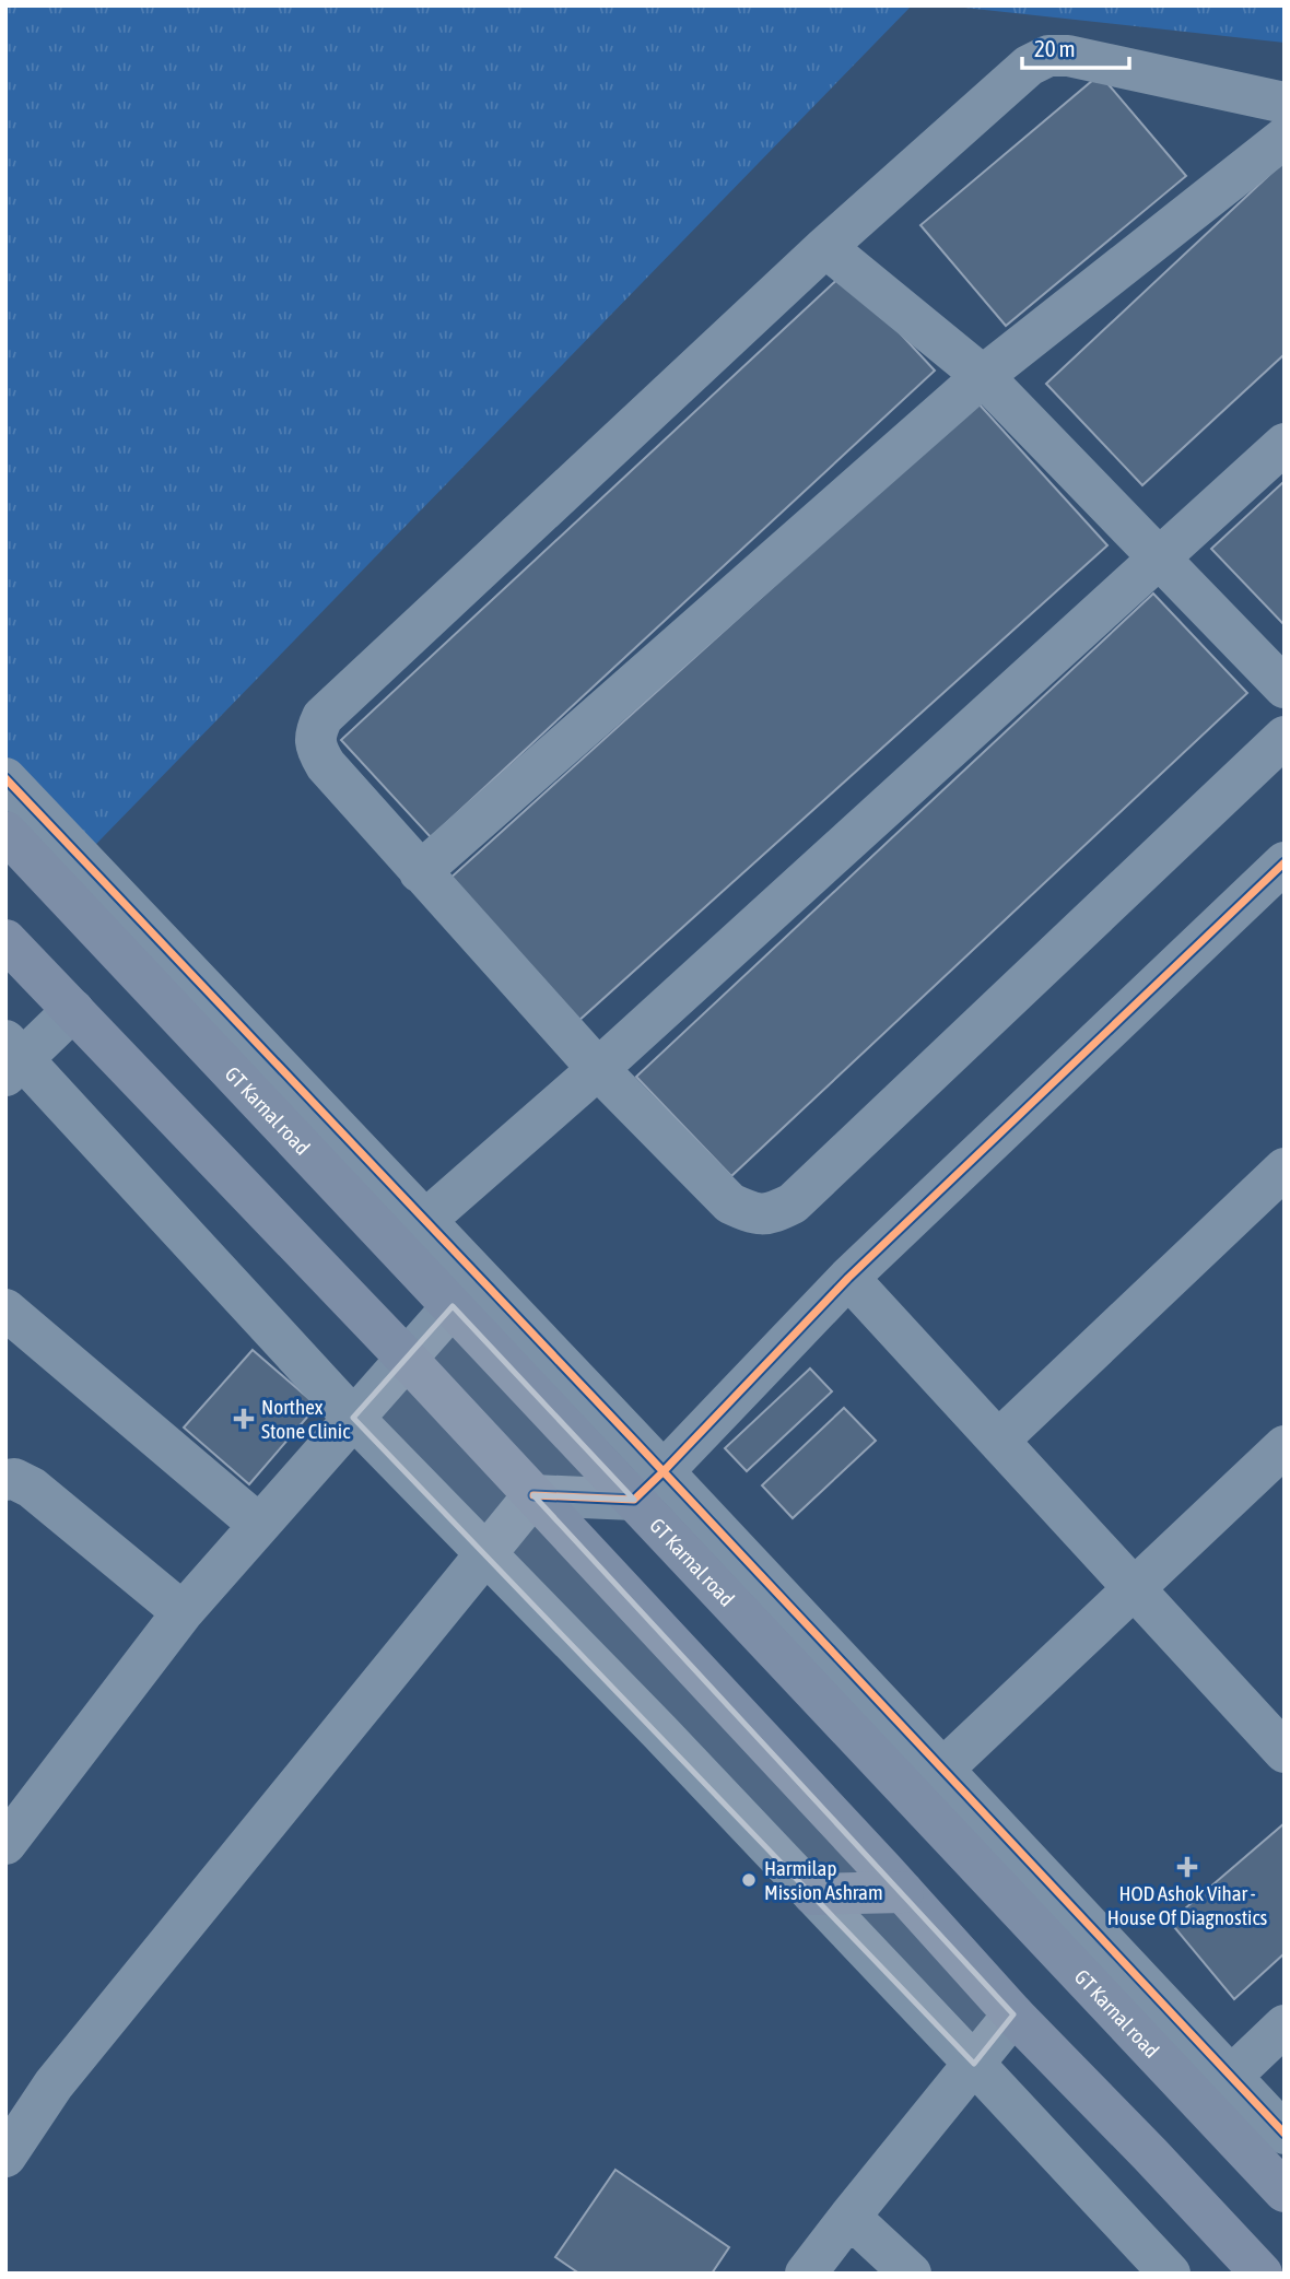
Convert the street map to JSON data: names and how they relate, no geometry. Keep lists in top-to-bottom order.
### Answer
{
  "streets": {
    "main road": ["GT Karnal road"]
  },
  "places": {
    "health": ["Northex Stone Clinic", "HOD Ashok Vihar - House Of Diagnostics"],
    "other": ["Harmilap Mission Ashram"]
  },
  "scale_bar": "20 m"
}
